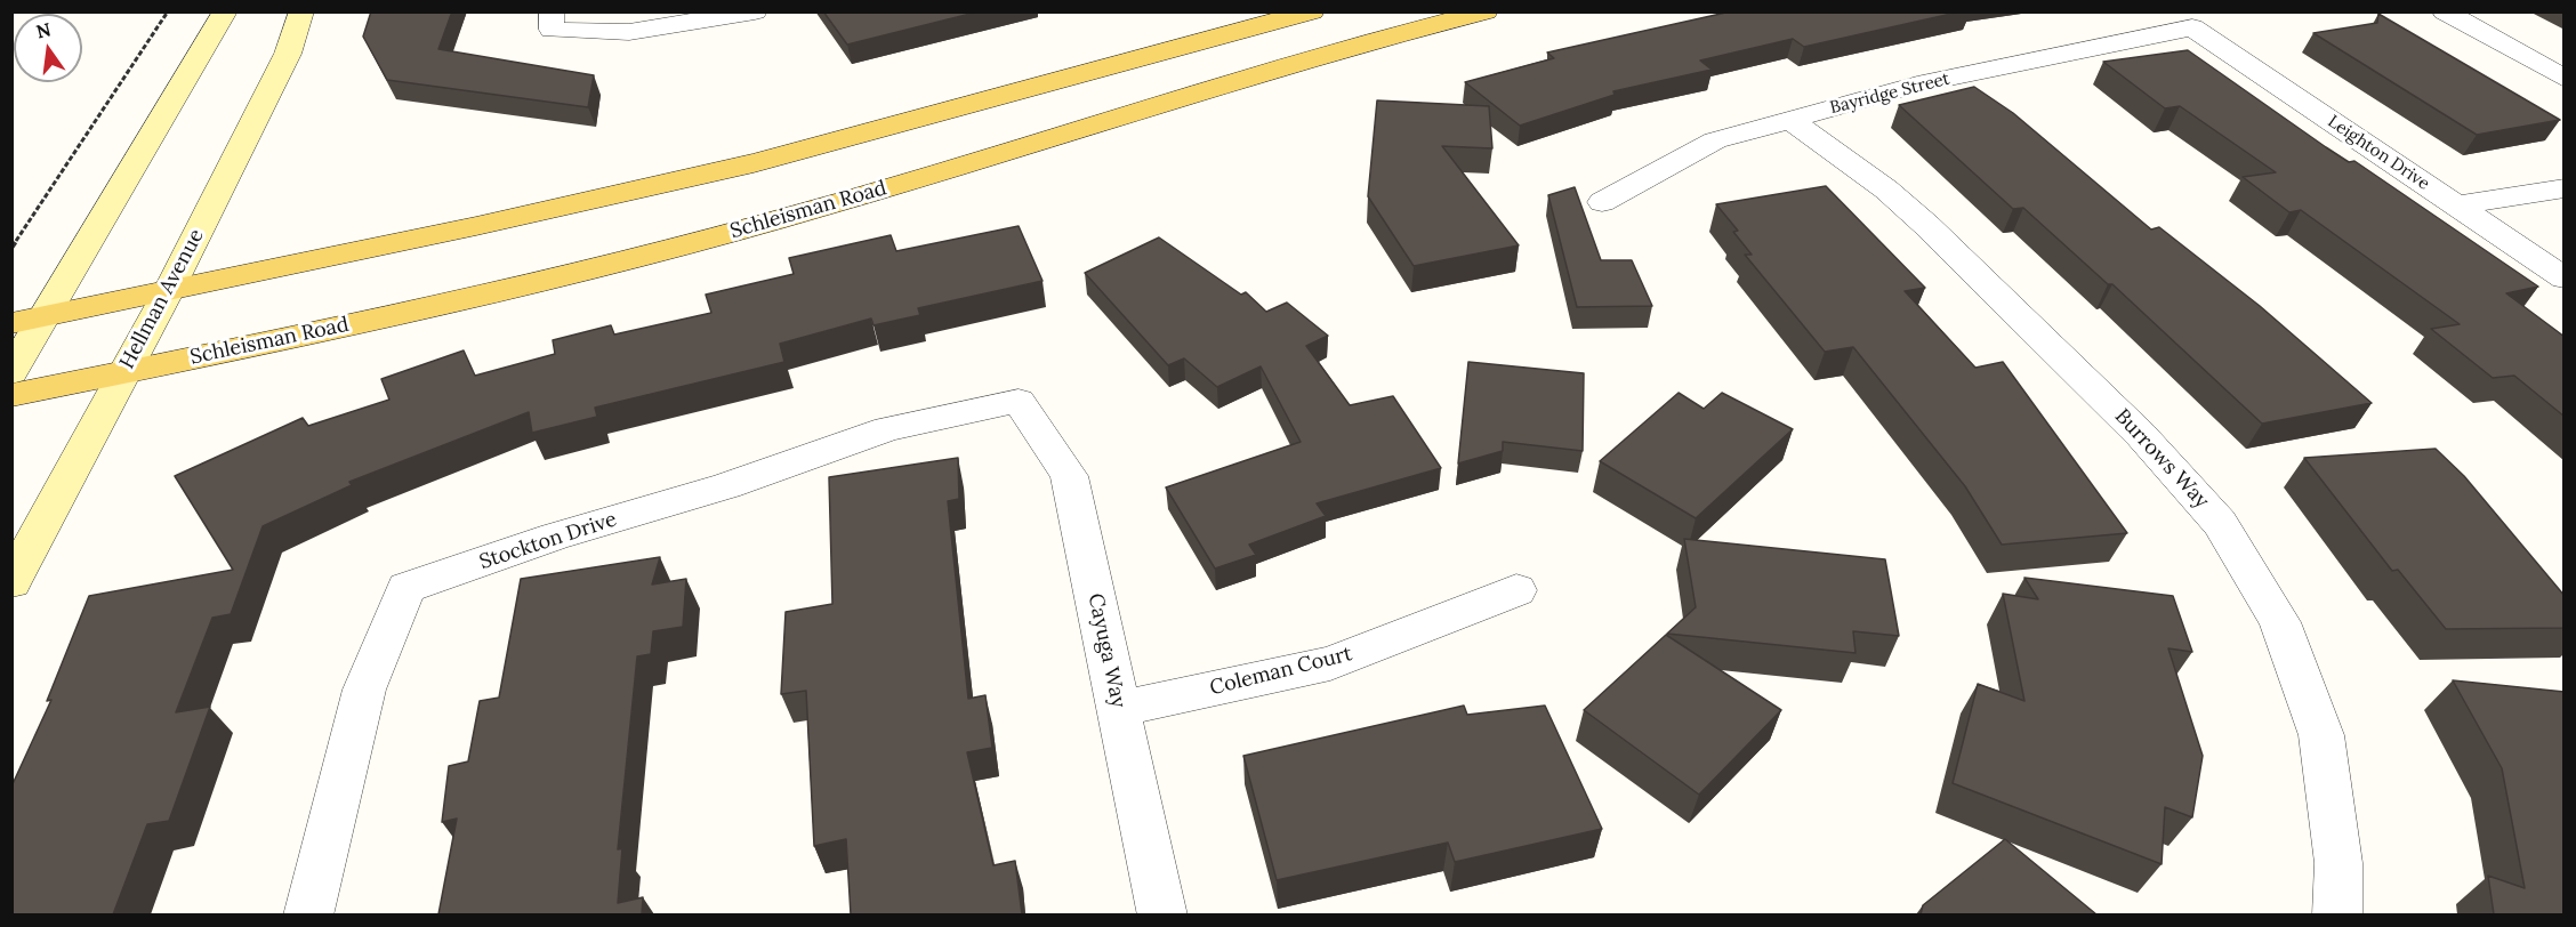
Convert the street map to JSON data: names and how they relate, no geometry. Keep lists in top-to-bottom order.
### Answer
{
  "streets": {
    "main road": ["Schleisman Road", "Hellman Avenue"],
    "street": [
      "Bayridge Street",
      "Leighton Drive",
      "Burrows Way",
      "Stockton Drive",
      "Cayuga Way",
      "Coleman Court"
    ]
  },
  "crossings": [
    ["Bayridge Street", "Leighton Drive"],
    ["Bayridge Street", "Burrows Way"],
    ["Schleisman Road", "Hellman Avenue"],
    ["Stockton Drive", "Cayuga Way"],
    ["Cayuga Way", "Coleman Court"]
  ],
  "north": "top"
}
